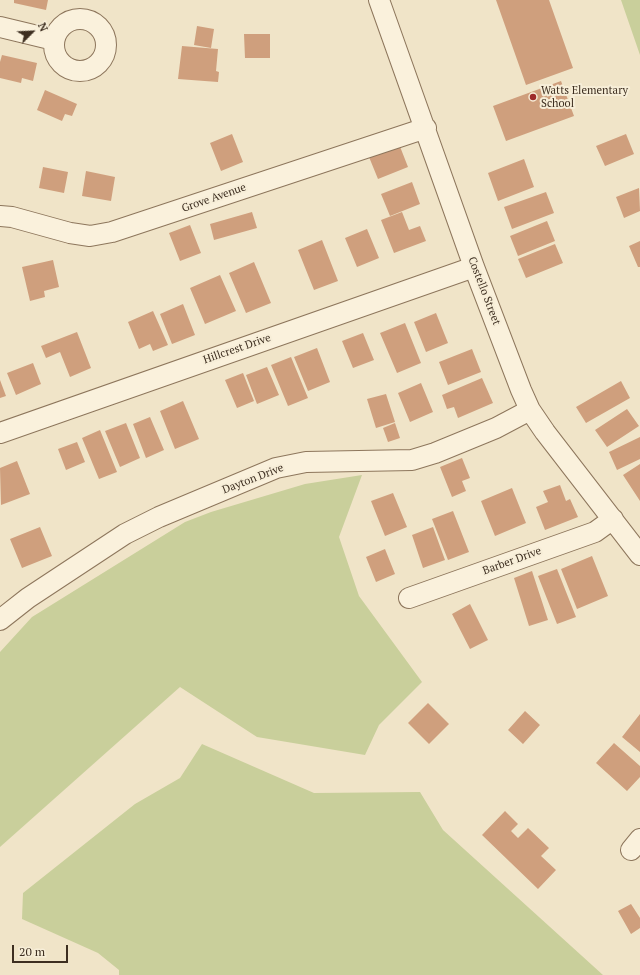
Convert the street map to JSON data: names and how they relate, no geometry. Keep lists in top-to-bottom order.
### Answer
{
  "streets": {
    "street": [
      "Grove Avenue",
      "Costello Street",
      "Hillcrest Drive",
      "Dayton Drive",
      "Barber Drive"
    ]
  },
  "crossings": [
    ["Grove Avenue", "Costello Street"],
    ["Costello Street", "Hillcrest Drive"],
    ["Costello Street", "Dayton Drive"],
    ["Costello Street", "Barber Drive"]
  ],
  "places": ["Watts Elementary School"],
  "scale_bar": "20 m",
  "north": "top right"
}
